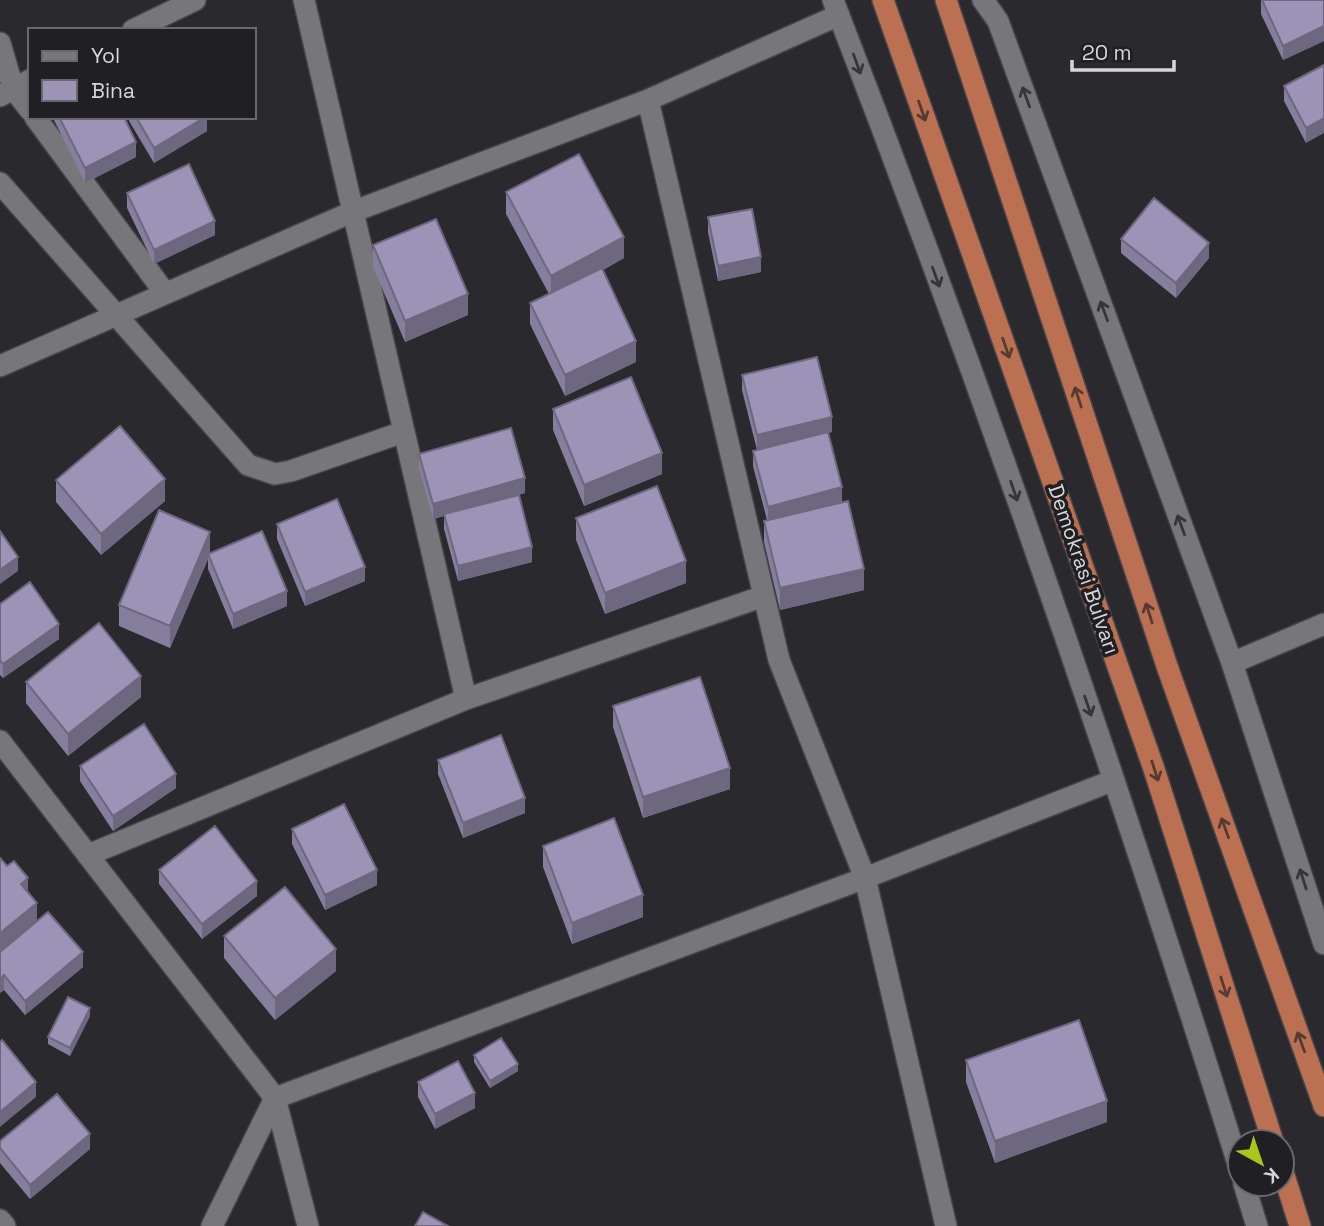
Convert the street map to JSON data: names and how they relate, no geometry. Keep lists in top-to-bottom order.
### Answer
{
  "streets": {
    "highway": ["Demokrasi Bulvarı"]
  },
  "legend": ["Yol", "Bina"],
  "scale_bar": "20 m",
  "north": "bottom right"
}
